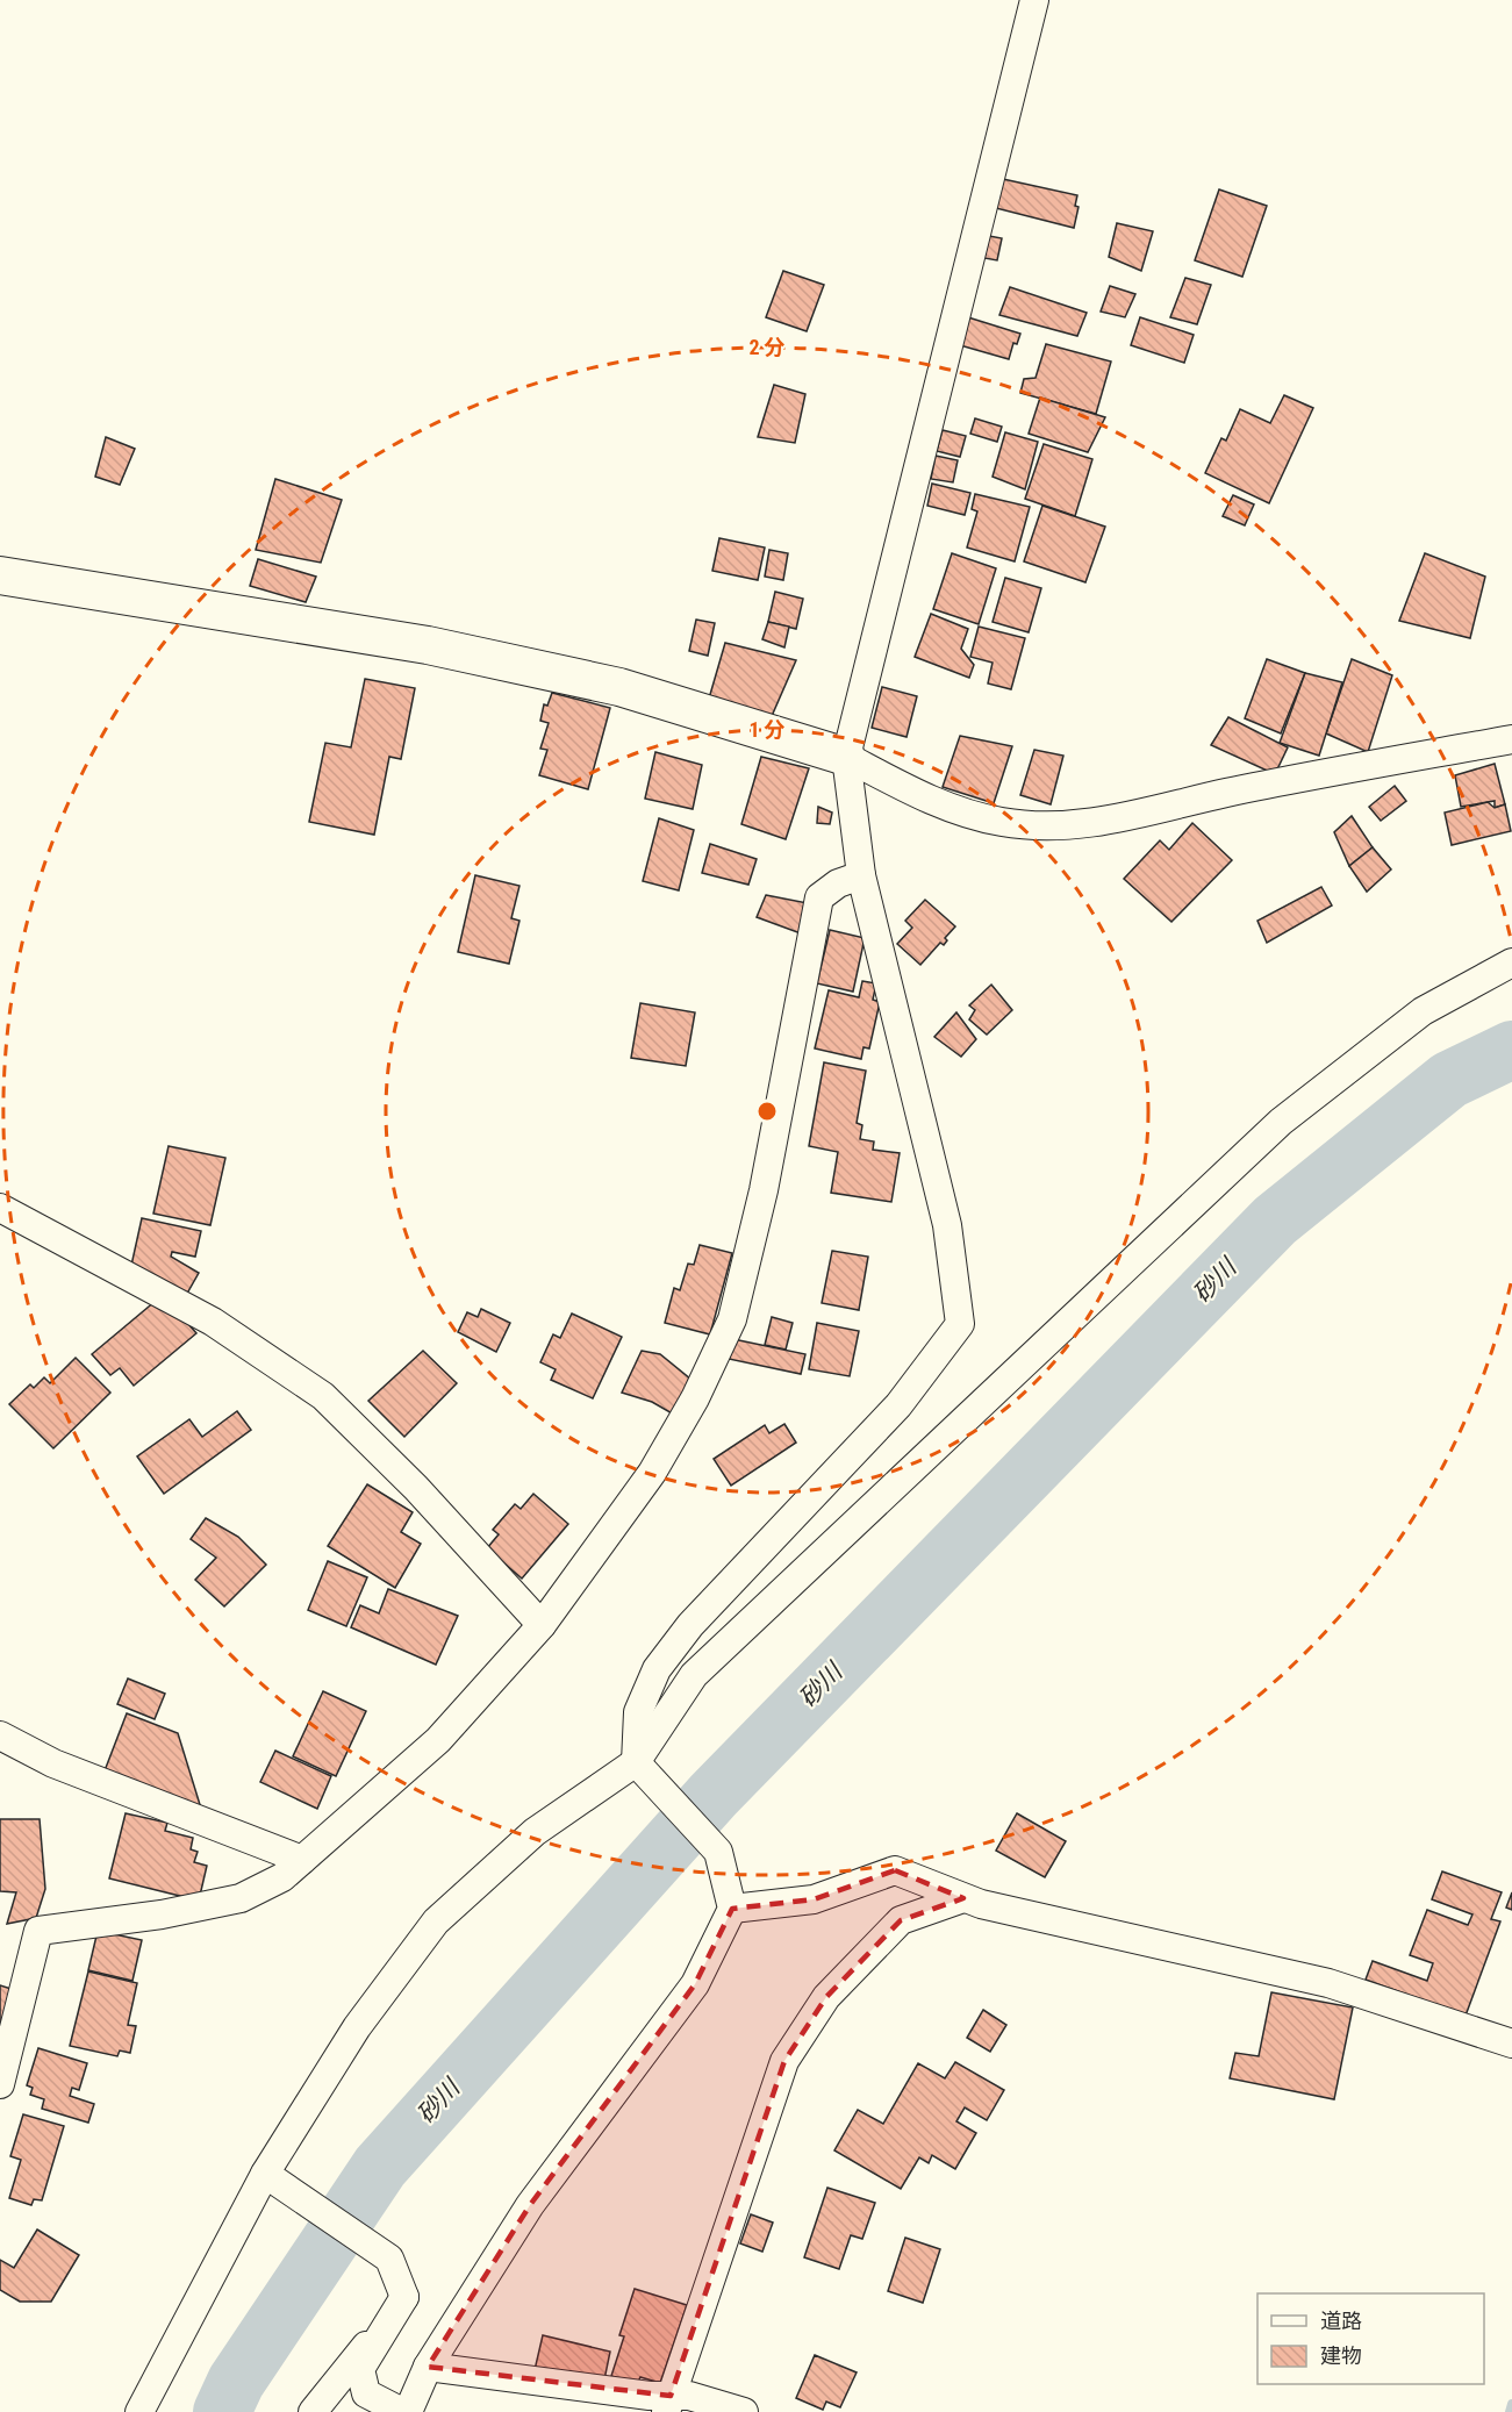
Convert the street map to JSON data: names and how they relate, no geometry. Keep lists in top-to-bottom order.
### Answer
{
  "water": ["砂川"],
  "legend": ["道路", "建物"],
  "rings": ["2 分", "1 分"]
}
